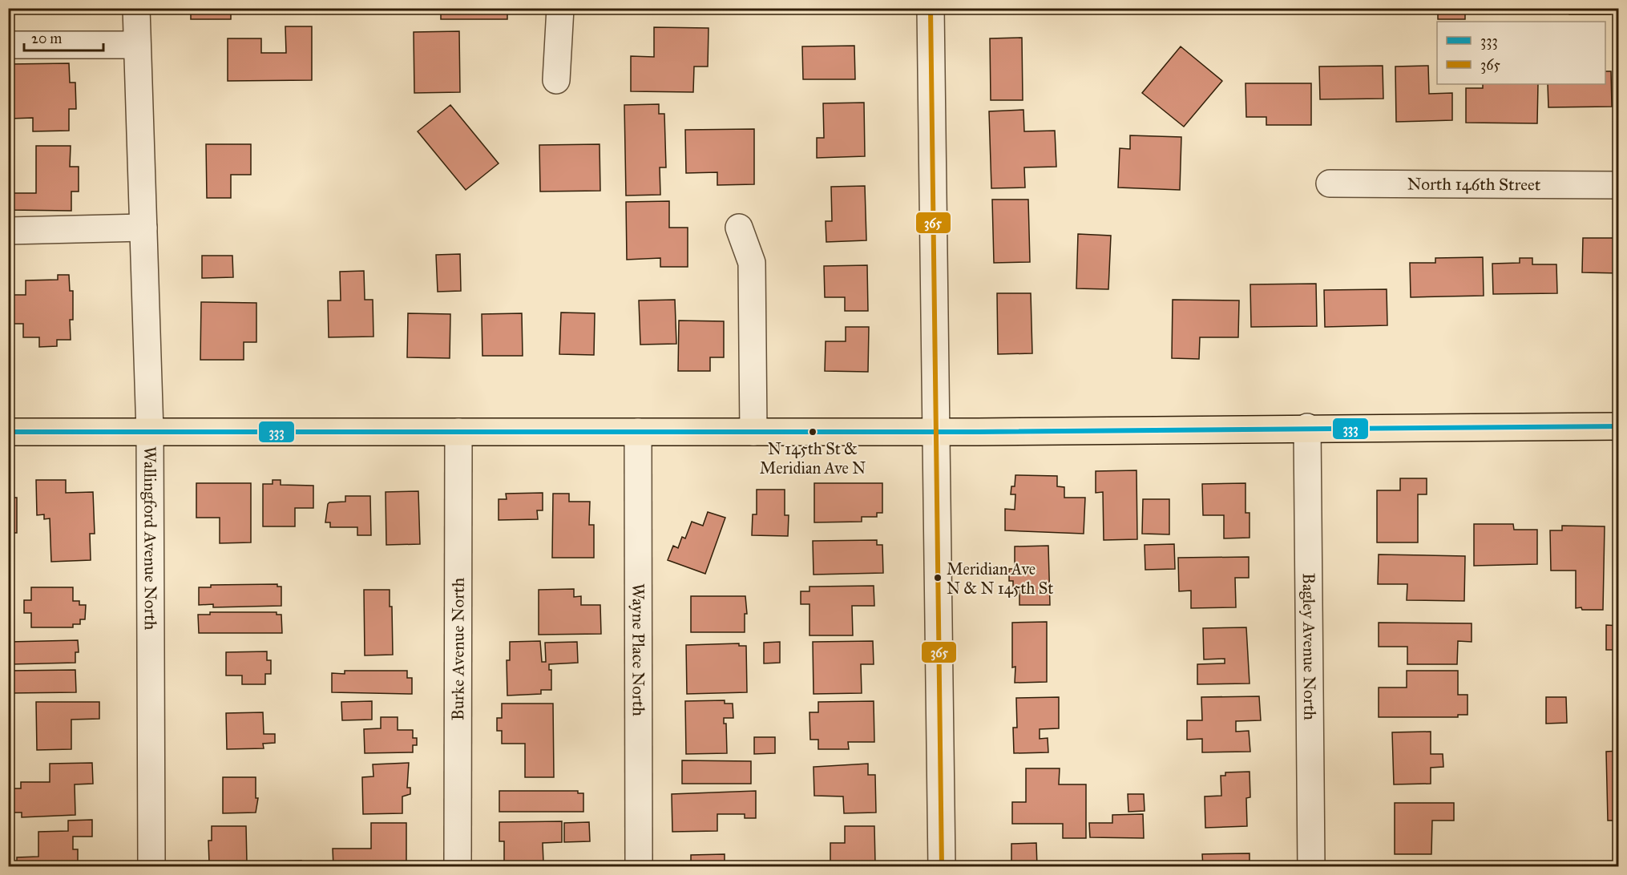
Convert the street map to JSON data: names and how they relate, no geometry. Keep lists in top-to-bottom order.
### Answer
{
  "streets": {
    "street": [
      "North 146th Street",
      "Wallingford Avenue North",
      "Bagley Avenue North",
      "Burke Avenue North",
      "Wayne Place North"
    ]
  },
  "places": ["N 145th St & Meridian Ave N", "Meridian Ave N & N 145th St"],
  "lines": ["transit line 365", "transit line 333"],
  "legend": ["333", "365"],
  "scale_bar": "20 m"
}
